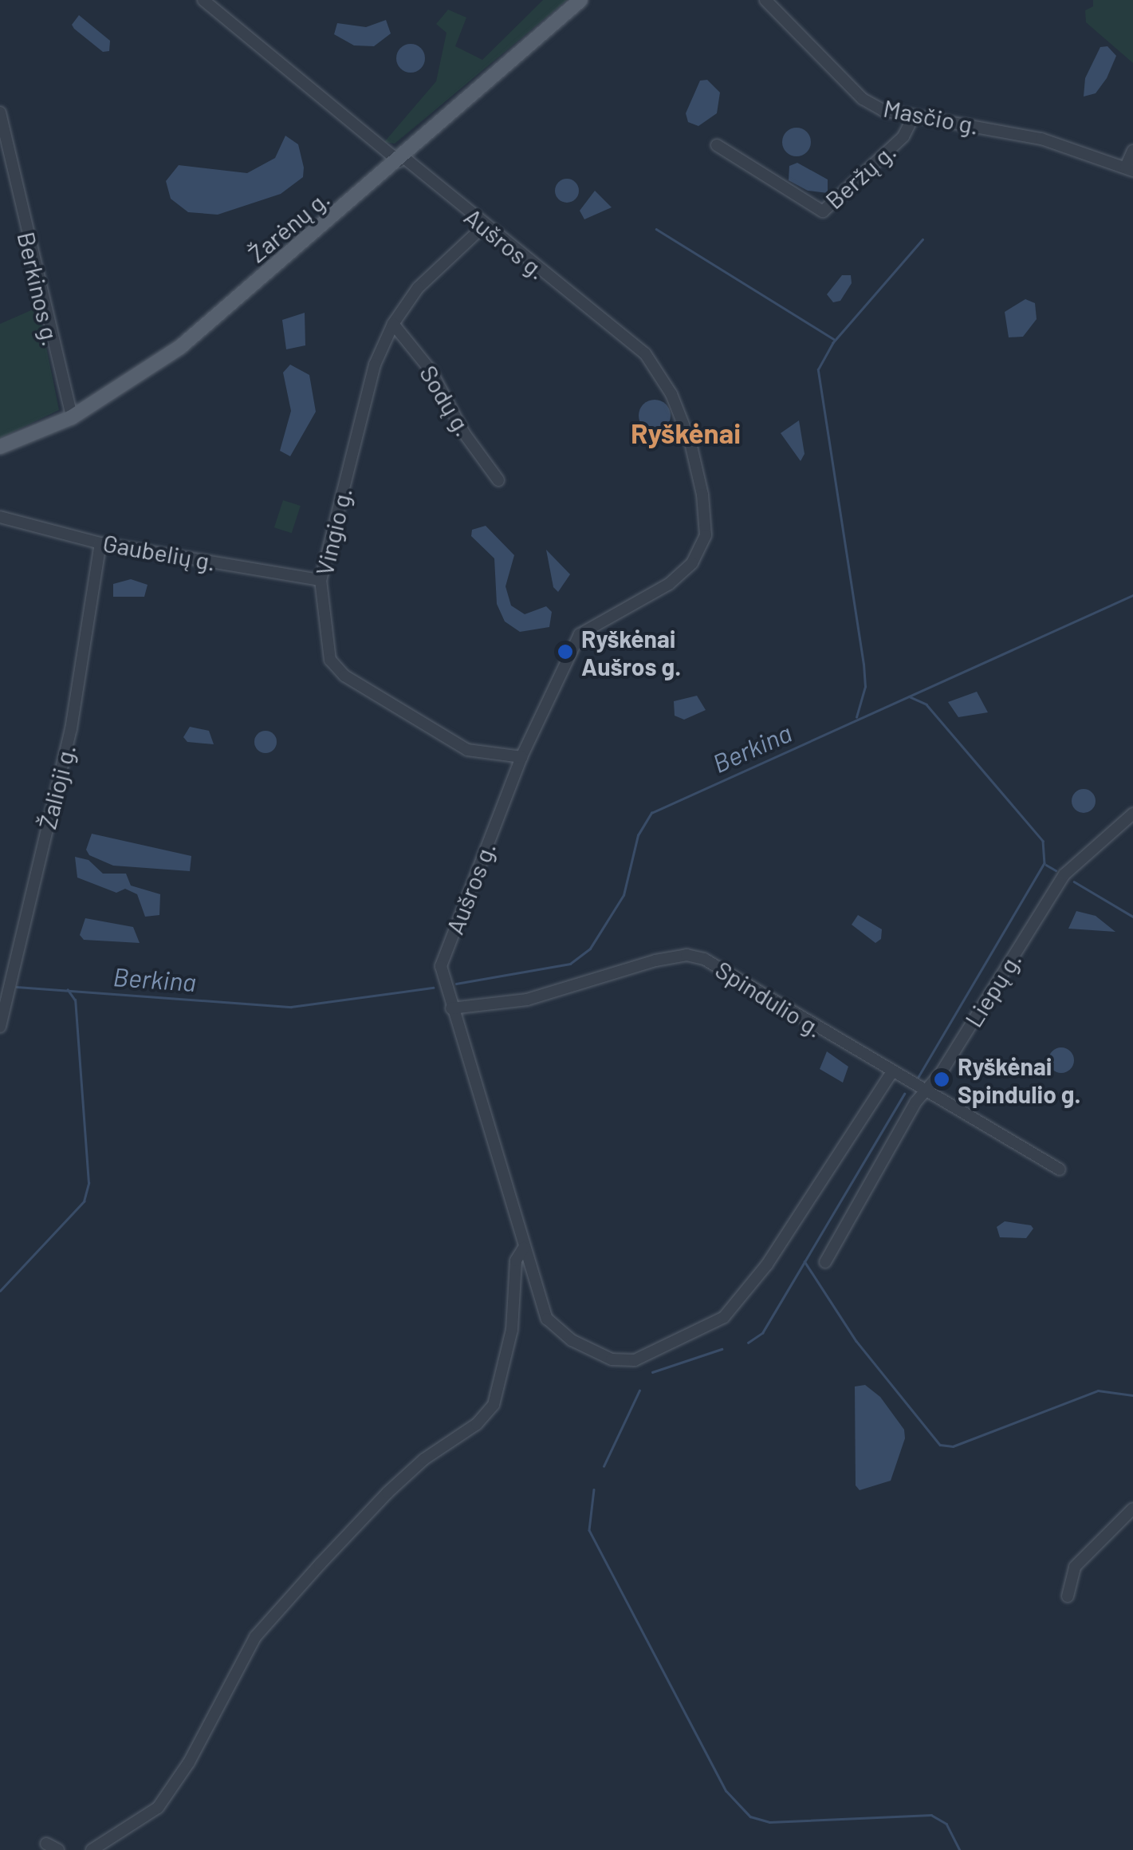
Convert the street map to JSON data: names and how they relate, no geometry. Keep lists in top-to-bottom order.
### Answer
{
  "streets": {
    "main road": ["Žarėnų g."],
    "street": [
      "Masčio g.",
      "Beržų g.",
      "Aušros g.",
      "Berkinos g.",
      "Sodų g.",
      "Vingio g.",
      "Gaubelių g.",
      "Žalioji g.",
      "Liepų g.",
      "Spindulio g."
    ]
  },
  "crossings": [
    ["Masčio g.", "Beržų g."],
    ["Žarėnų g.", "Aušros g."],
    ["Žarėnų g.", "Berkinos g."],
    ["Aušros g.", "Vingio g."],
    ["Aušros g.", "Spindulio g."],
    ["Sodų g.", "Vingio g."],
    ["Vingio g.", "Gaubelių g."],
    ["Gaubelių g.", "Žalioji g."],
    ["Liepų g.", "Spindulio g."]
  ],
  "districts": ["Ryškėnai"],
  "water": ["Berkina"],
  "places": ["Ryškėnai Aušros g.", "Ryškėnai Spindulio g."]
}
